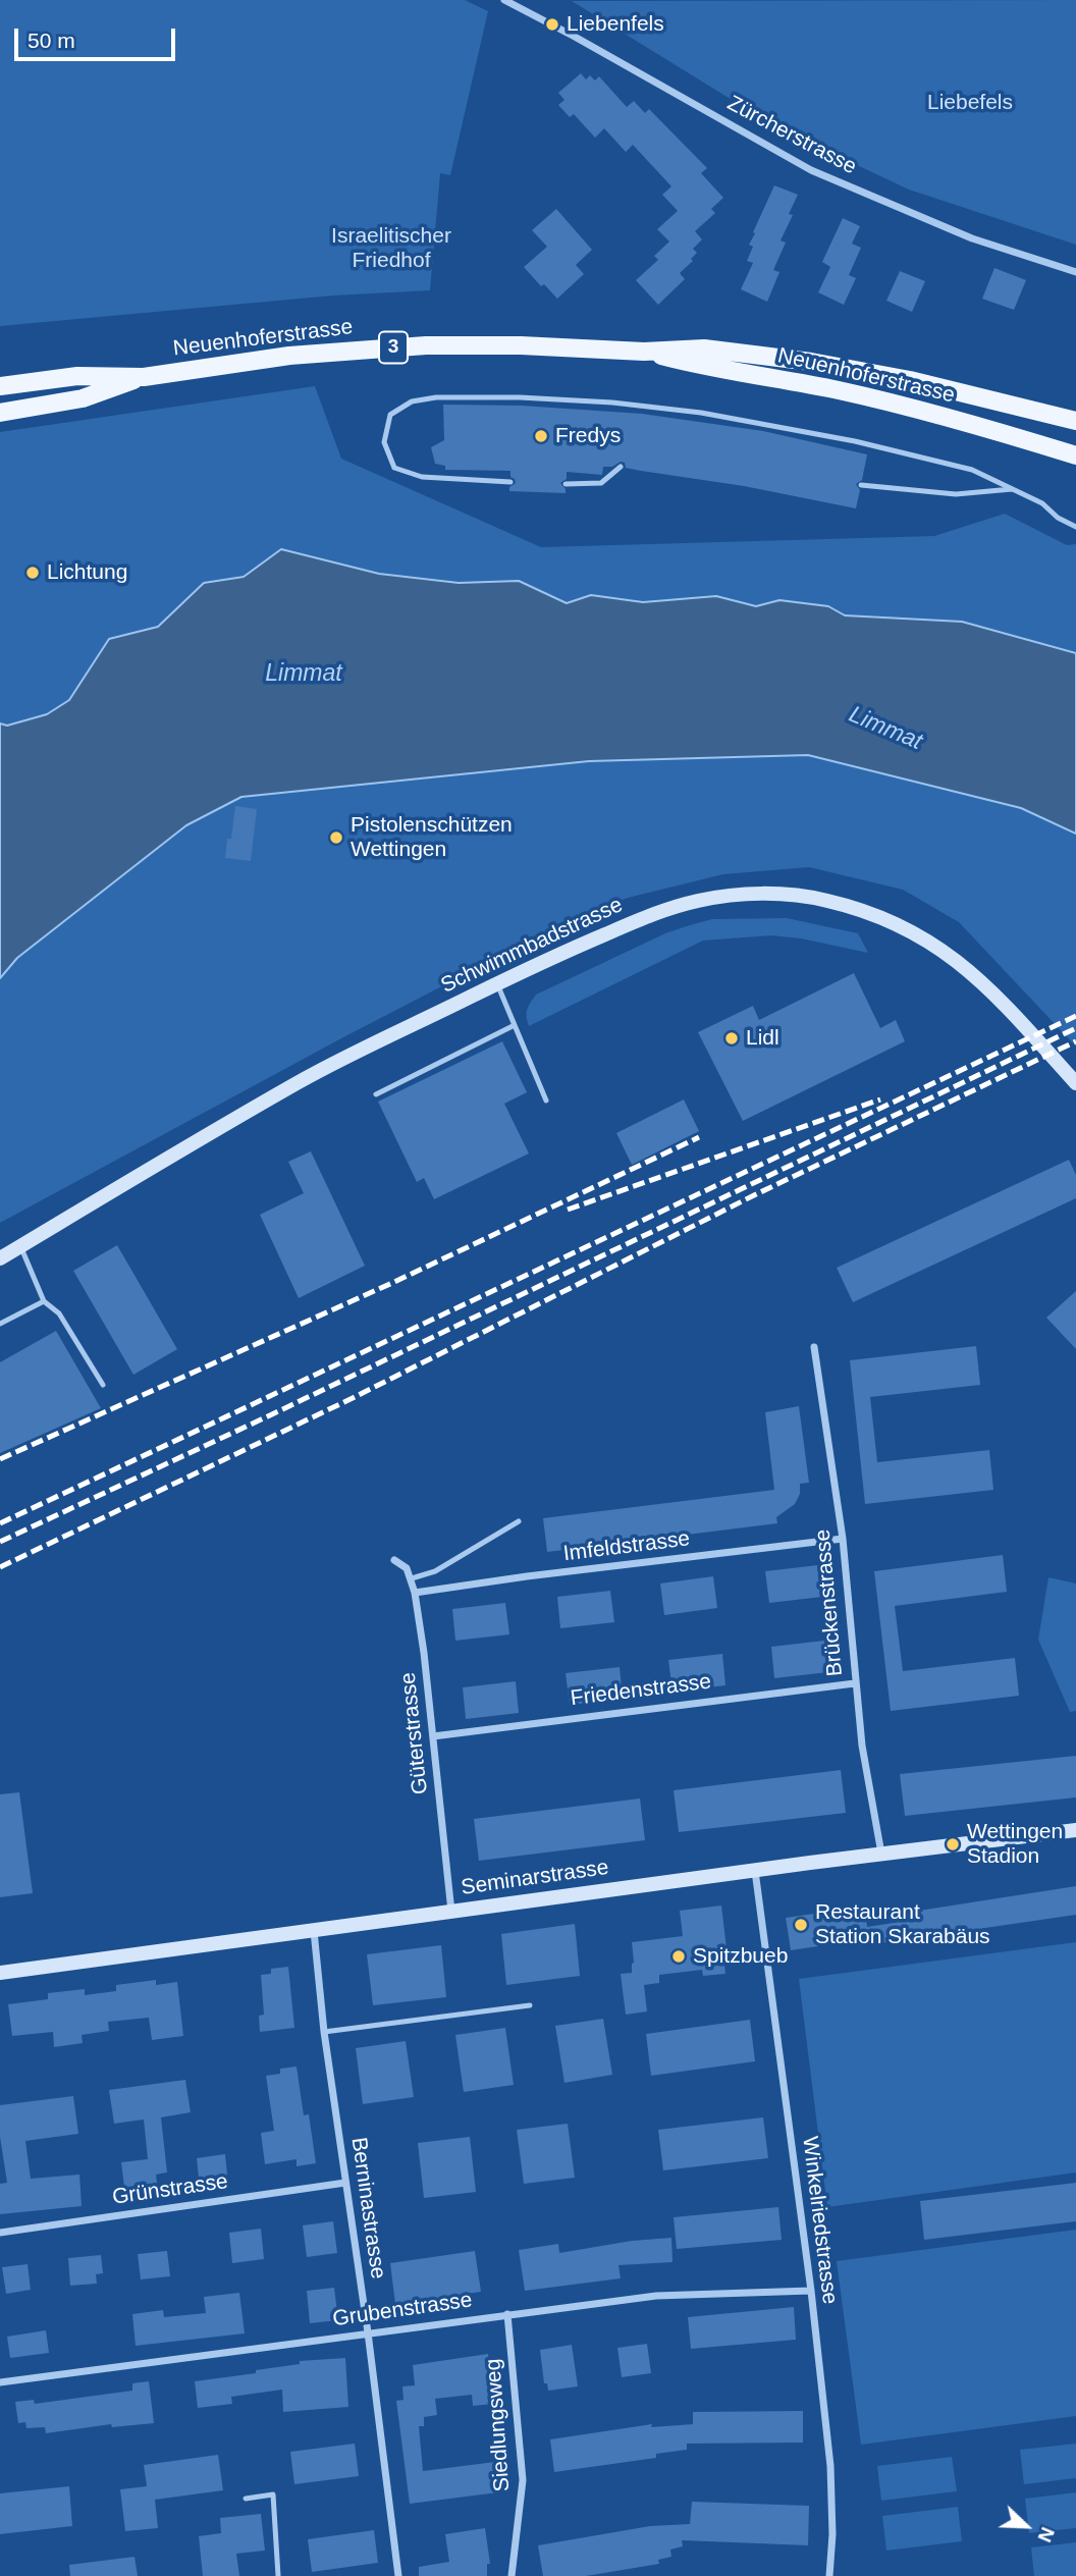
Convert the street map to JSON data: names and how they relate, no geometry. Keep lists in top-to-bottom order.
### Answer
{
  "streets": {
    "main road": [
      "Neuenhoferstrasse",
      "3",
      "Schwimmbadstrasse",
      "Seminarstrasse"
    ],
    "street": [
      "Zürcherstrasse",
      "Imfeldstrasse",
      "Brückenstrasse",
      "Friedenstrasse",
      "Güterstrasse",
      "Grünstrasse",
      "Berninastrasse",
      "Winkelriedstrasse",
      "Grubenstrasse",
      "Siedlungsweg"
    ]
  },
  "crossings": [
    ["Imfeldstrasse", "Brückenstrasse"],
    ["Imfeldstrasse", "Güterstrasse"],
    ["Brückenstrasse", "Friedenstrasse"],
    ["Brückenstrasse", "Seminarstrasse"],
    ["Friedenstrasse", "Güterstrasse"],
    ["Güterstrasse", "Seminarstrasse"],
    ["Seminarstrasse", "Berninastrasse"],
    ["Seminarstrasse", "Winkelriedstrasse"],
    ["Grünstrasse", "Berninastrasse"],
    ["Berninastrasse", "Grubenstrasse"],
    ["Winkelriedstrasse", "Grubenstrasse"],
    ["Grubenstrasse", "Siedlungsweg"]
  ],
  "water": ["Limmat"],
  "parks": ["Liebefels", "Israelitischer Friedhof"],
  "places": [
    "Liebenfels",
    "Fredys",
    "Lichtung",
    "Pistolenschützen Wettingen",
    "Lidl",
    "Wettingen Stadion",
    "Restaurant Station Skarabäus",
    "Spitzbueb"
  ],
  "scale_bar": "50 m",
  "north": "bottom right"
}
